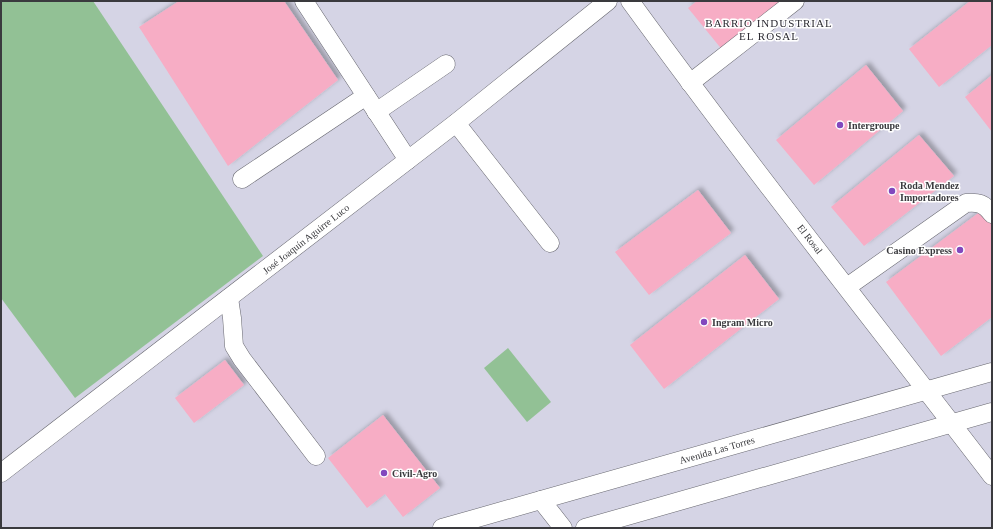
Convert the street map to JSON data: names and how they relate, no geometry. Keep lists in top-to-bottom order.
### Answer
{
  "streets": {
    "street": ["José Joaquín Aguirre Luco", "El Rosal", "Avenida Las Torres"]
  },
  "crossings": [
    ["El Rosal", "Avenida Las Torres"]
  ],
  "districts": ["BARRIO INDUSTRIAL EL ROSAL"],
  "places": [
    "Intergroupe",
    "Roda Mendez Importadores",
    "Casino Express",
    "Ingram Micro",
    "Civil-Agro"
  ]
}
